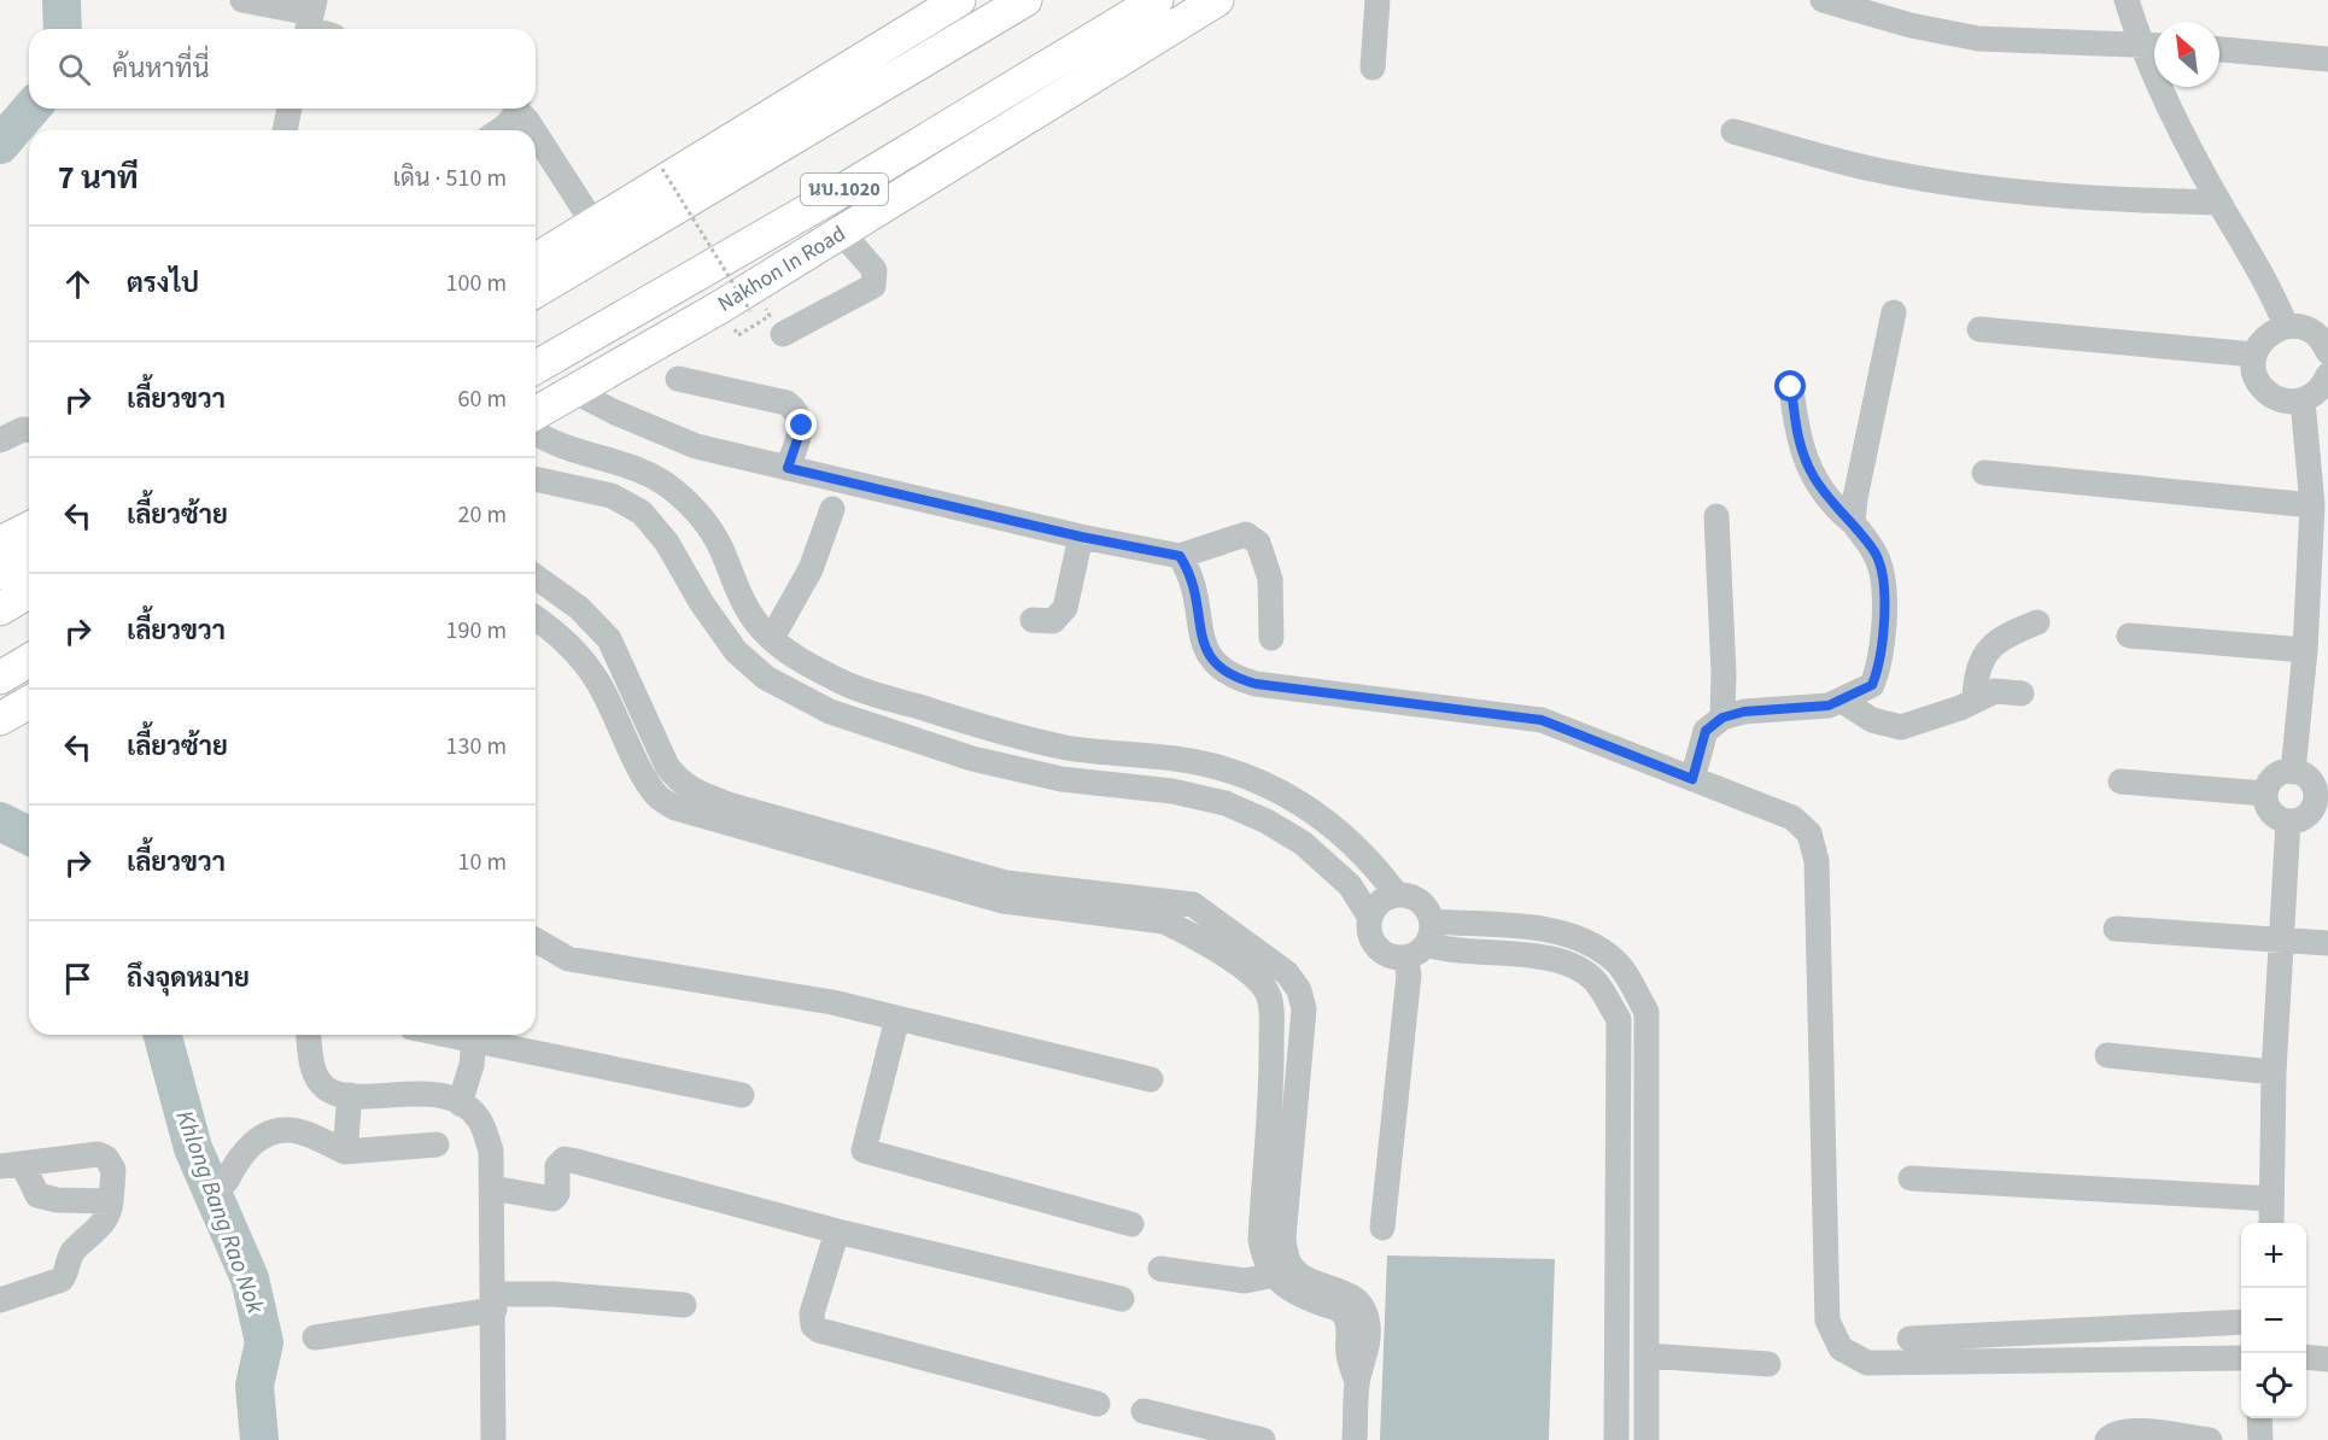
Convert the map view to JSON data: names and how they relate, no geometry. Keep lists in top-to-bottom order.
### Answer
{
  "streets": {
    "main road": ["นบ.1020", "Nakhon In Road"]
  },
  "water": ["Khlong Bang Rao Nok"],
  "north": "top left",
  "page": {
    "search": "ค้นหาที่นี่",
    "heading": ["7 นาที", "เดิน · 510 m"],
    "list": [
      ["ตรงไป", "100 m"],
      ["เลี้ยวขวา", "60 m"],
      ["เลี้ยวซ้าย", "20 m"],
      ["เลี้ยวขวา", "190 m"],
      ["เลี้ยวซ้าย", "130 m"],
      ["เลี้ยวขวา", "10 m"],
      "ถึงจุดหมาย"
    ],
    "map_buttons": ["+", "−"]
  }
}
